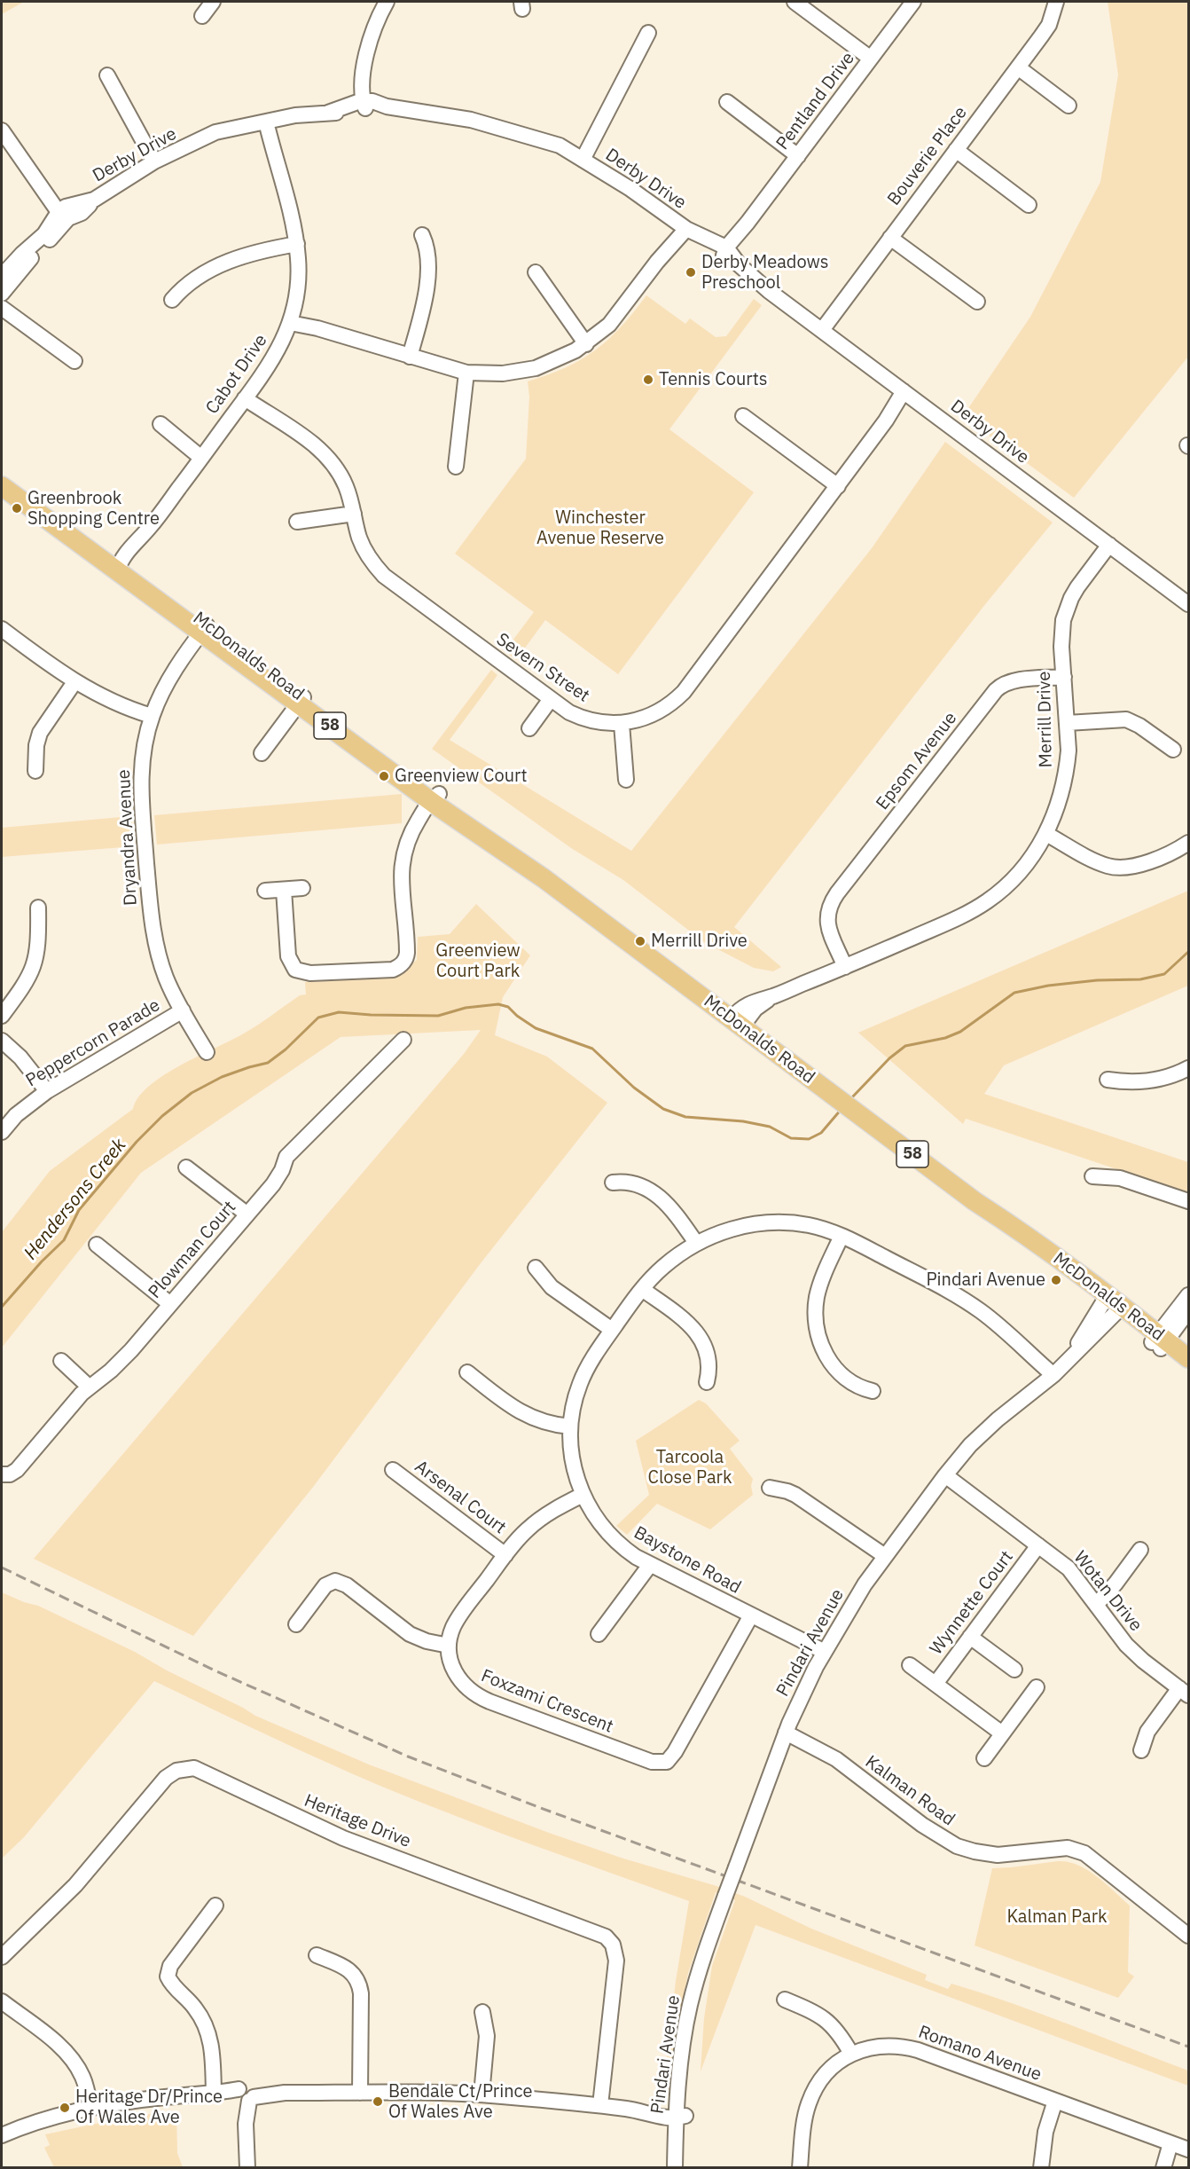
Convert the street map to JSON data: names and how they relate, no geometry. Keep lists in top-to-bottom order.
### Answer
{
  "streets": {
    "main road": ["McDonalds Road", "58"],
    "street": [
      "Pentland Drive",
      "Derby Drive",
      "Bouverie Place",
      "Cabot Drive",
      "Severn Street",
      "Merrill Drive",
      "Epsom Avenue",
      "Dryandra Avenue",
      "Peppercorn Parade",
      "Plowman Court",
      "Arsenal Court",
      "Baystone Road",
      "Wotan Drive",
      "Wynnette Court",
      "Pindari Avenue",
      "Foxzami Crescent",
      "Kalman Road",
      "Heritage Drive",
      "Romano Avenue"
    ]
  },
  "crossings": [
    ["Pentland Drive", "Derby Drive"],
    ["Derby Drive", "Bouverie Place"],
    ["Derby Drive", "Cabot Drive"],
    ["Derby Drive", "Severn Street"],
    ["Derby Drive", "Merrill Drive"],
    ["Cabot Drive", "McDonalds Road"],
    ["Cabot Drive", "Severn Street"],
    ["McDonalds Road", "Merrill Drive"],
    ["McDonalds Road", "Dryandra Avenue"],
    ["McDonalds Road", "Pindari Avenue"],
    ["Merrill Drive", "Epsom Avenue"],
    ["Dryandra Avenue", "Peppercorn Parade"],
    ["Baystone Road", "Pindari Avenue"],
    ["Baystone Road", "Foxzami Crescent"],
    ["Wotan Drive", "Wynnette Court"],
    ["Wotan Drive", "Pindari Avenue"],
    ["Pindari Avenue", "Kalman Road"]
  ],
  "water": ["Hendersons Creek"],
  "parks": [
    "Winchester Avenue Reserve",
    "Greenview Court Park",
    "Tarcoola Close Park",
    "Kalman Park"
  ],
  "places": [
    "Derby Meadows Preschool",
    "Tennis Courts",
    "Greenbrook Shopping Centre",
    "Greenview Court",
    "Merrill Drive",
    "Pindari Avenue",
    "Bendale Ct/Prince Of Wales Ave",
    "Heritage Dr/Prince Of Wales Ave"
  ]
}
